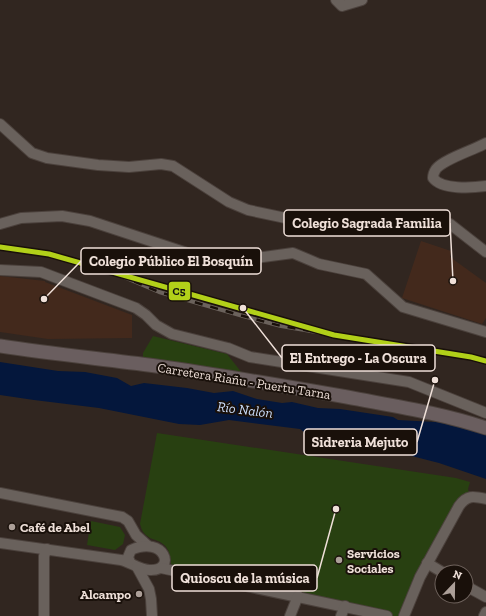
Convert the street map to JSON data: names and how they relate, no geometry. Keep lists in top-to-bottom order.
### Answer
{
  "streets": {
    "main road": ["Carretera Riañu - Puertu Tarna"]
  },
  "water": ["Río Nalón"],
  "places": [
    "Colegio Sagrada Familia",
    "Colegio Público El Bosquín",
    "El Entrego - La Oscura",
    "Sidreria Mejuto",
    "Quioscu de la música",
    "Café de Abel",
    "Servicios Sociales",
    "Alcampo"
  ],
  "lines": ["transit line C5"],
  "north": "top"
}
